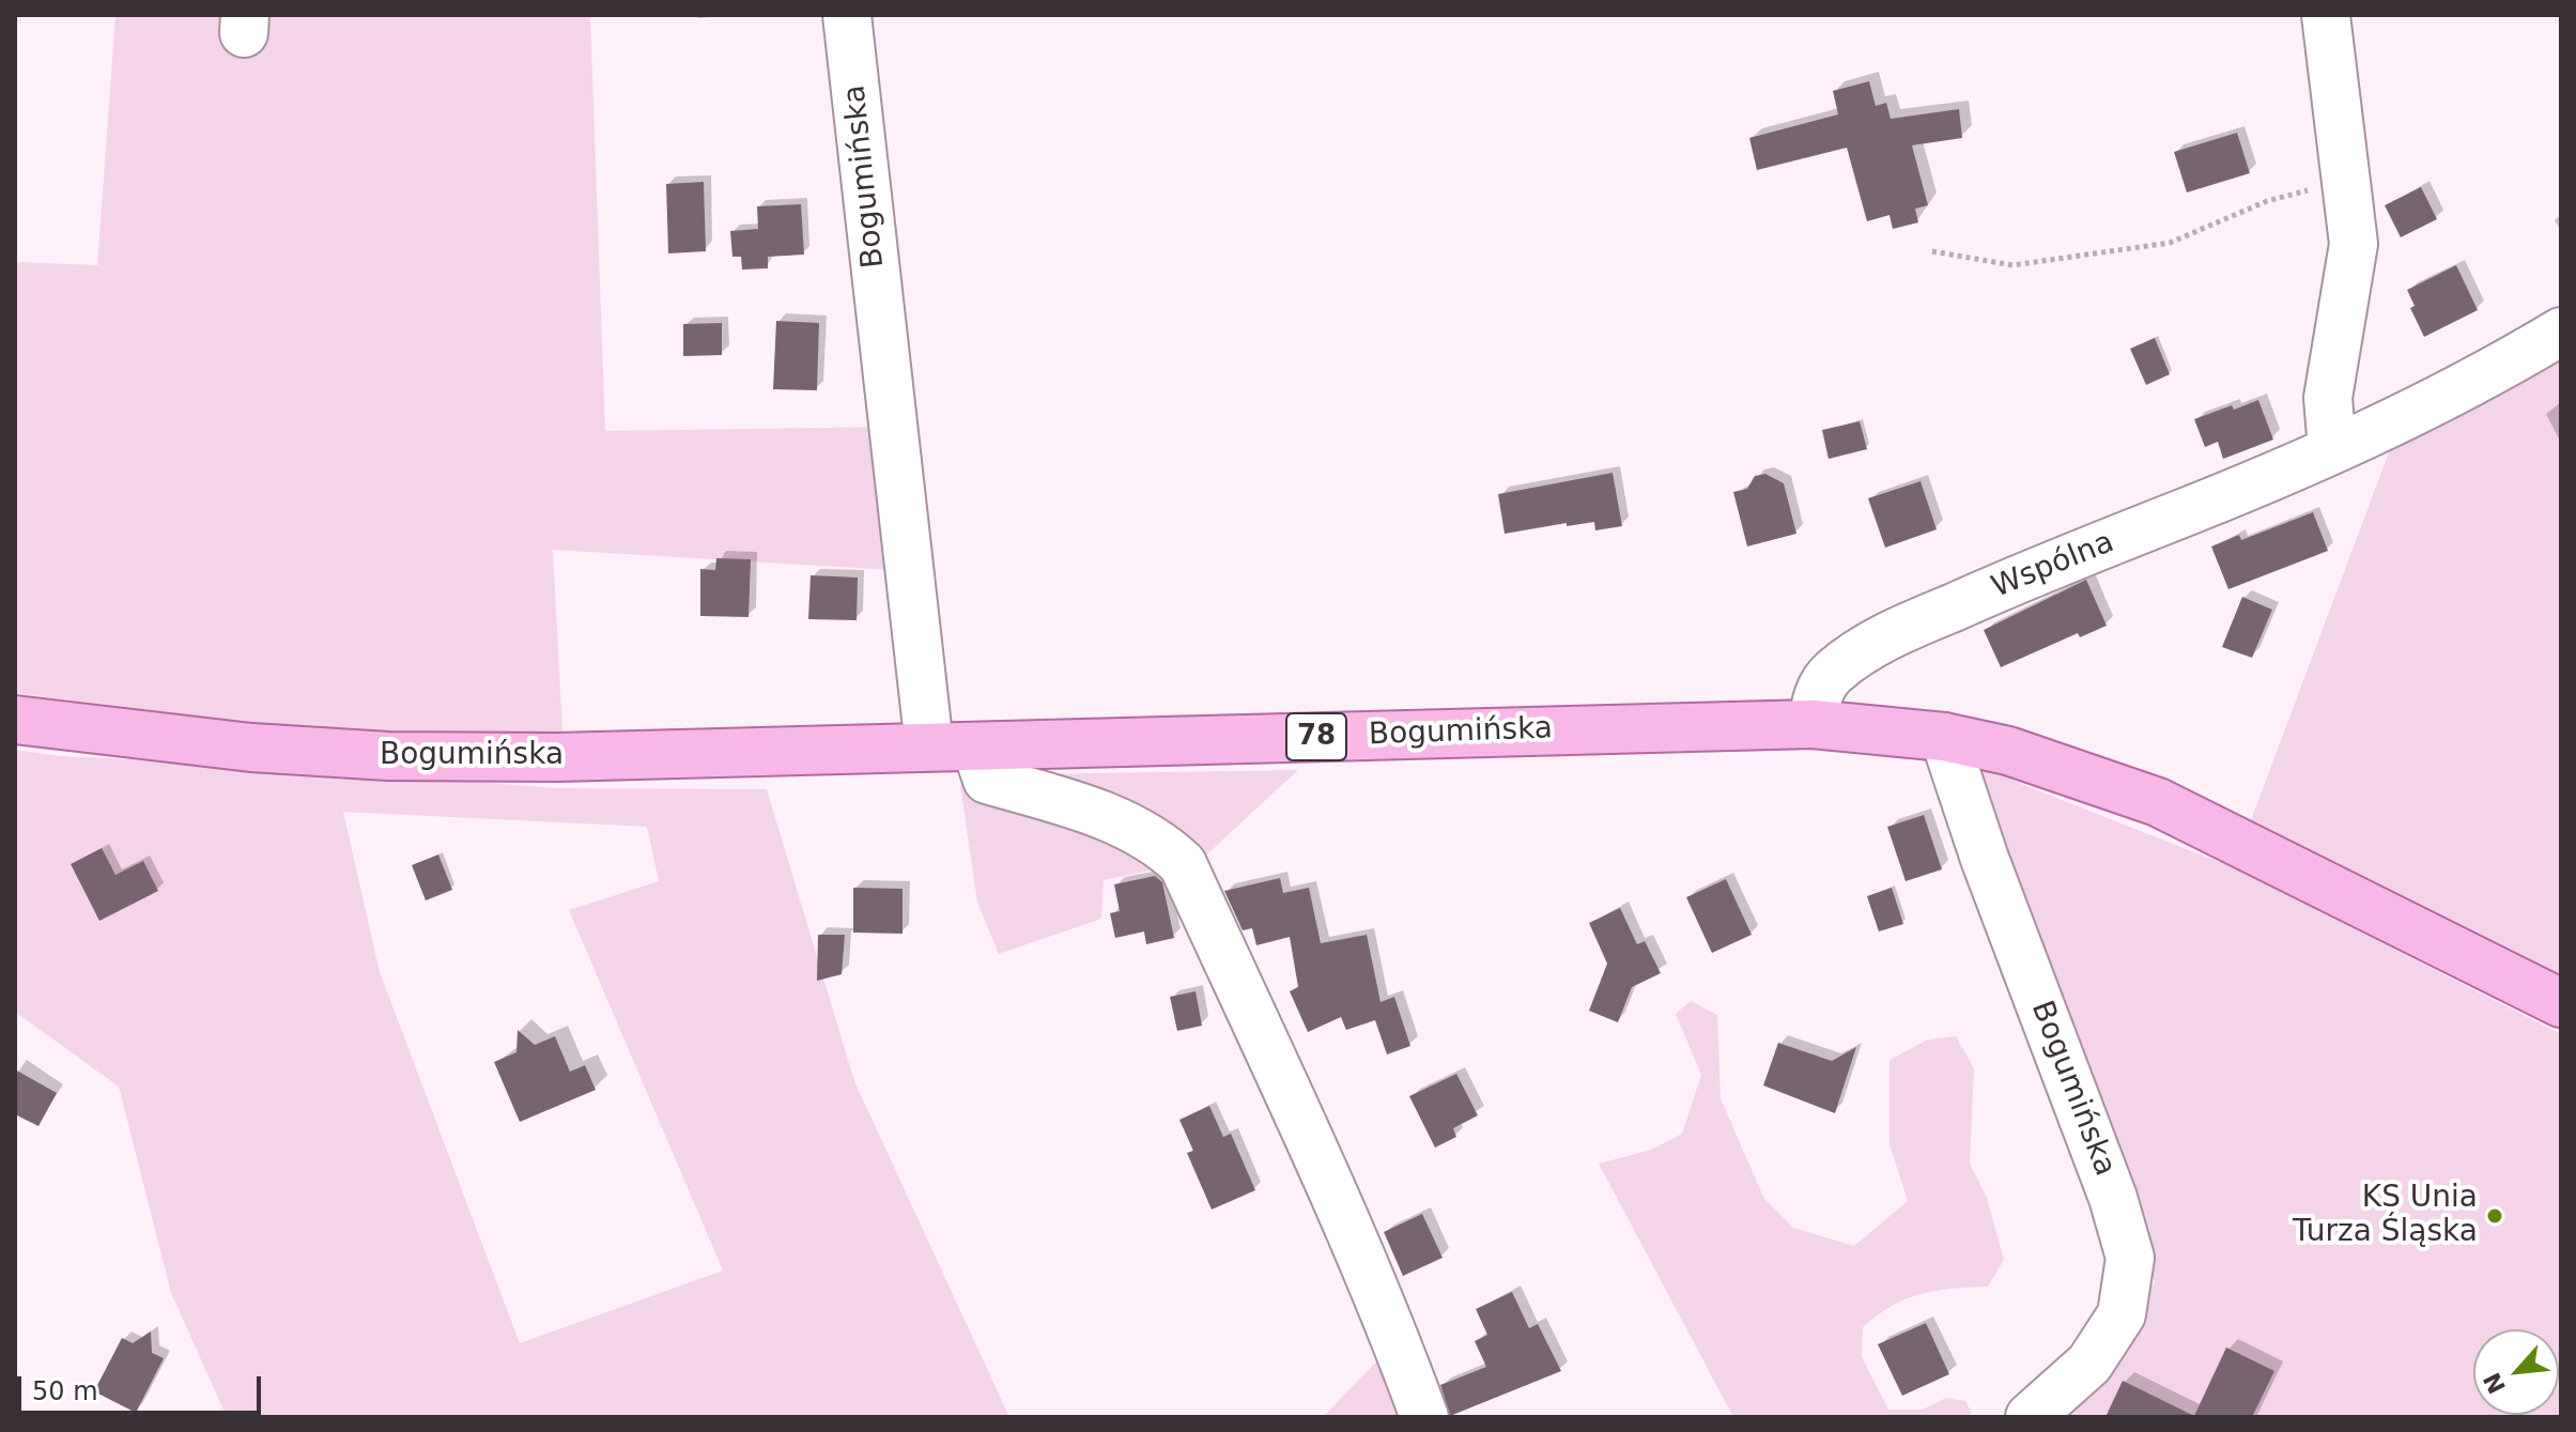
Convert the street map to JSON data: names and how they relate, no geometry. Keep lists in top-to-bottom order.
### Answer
{
  "streets": {
    "main road": ["Bogumińska", "78"],
    "street": ["Wspólna"]
  },
  "crossings": [
    ["Bogumińska", "Wspólna"]
  ],
  "places": ["KS Unia Turza Śląska"],
  "scale_bar": "50 m",
  "north": "bottom left"
}
